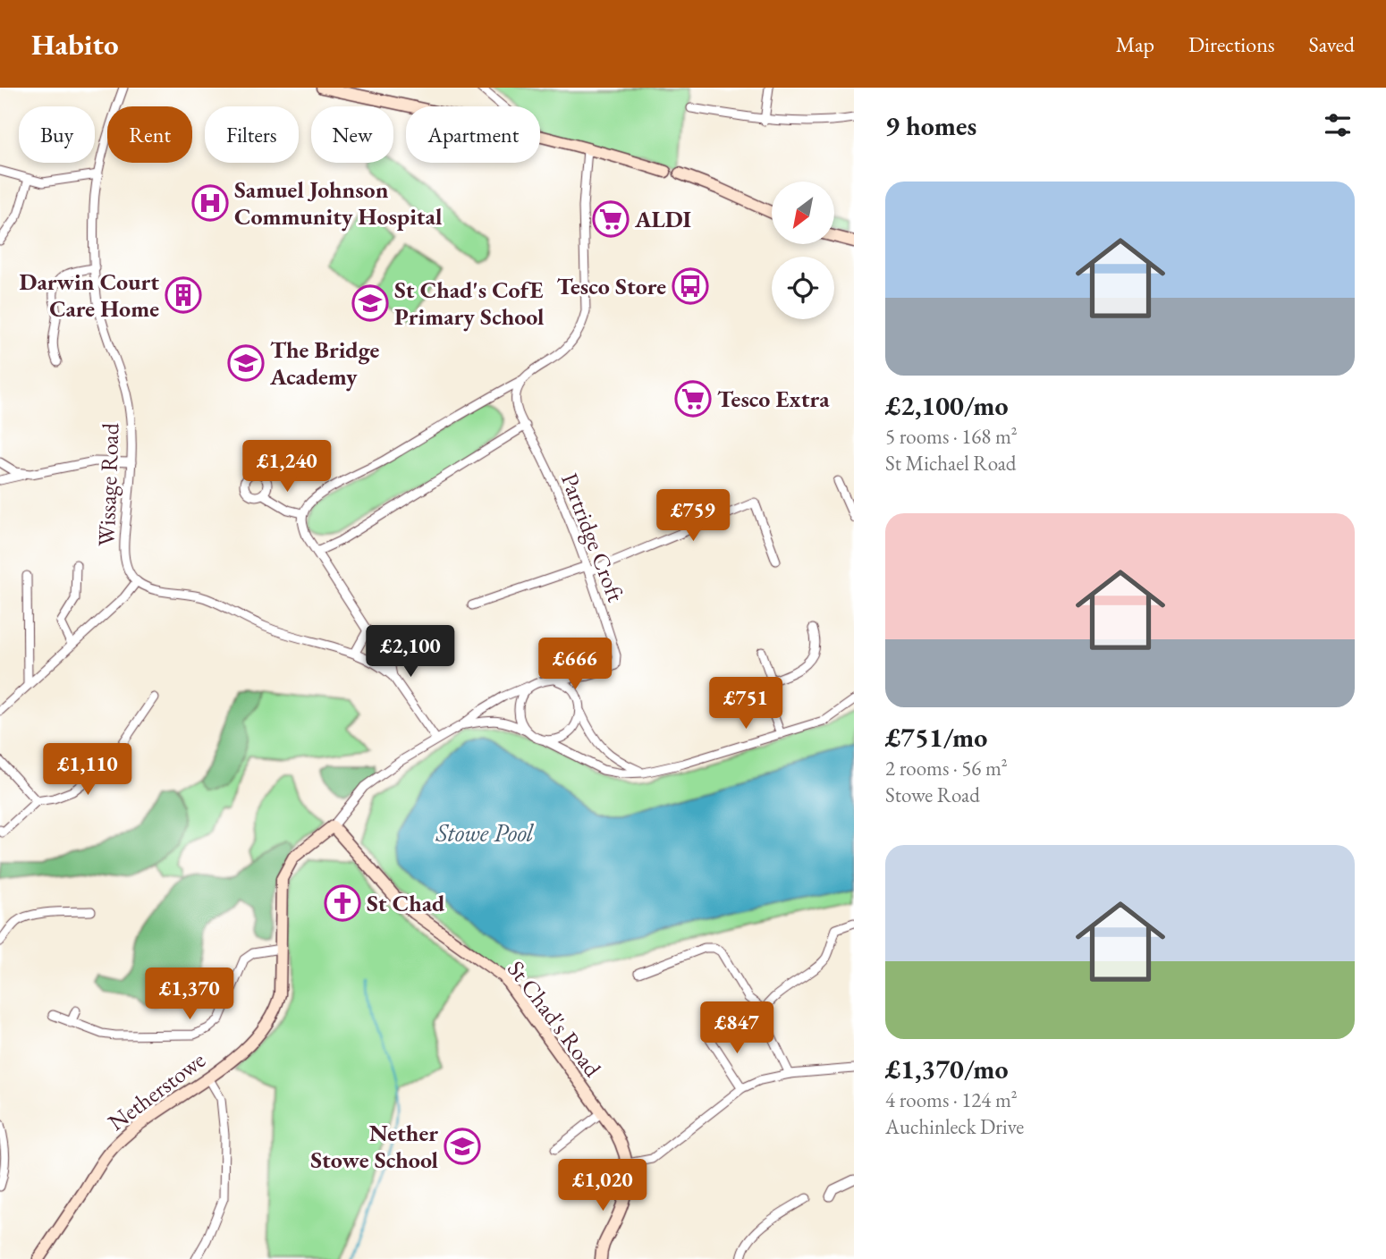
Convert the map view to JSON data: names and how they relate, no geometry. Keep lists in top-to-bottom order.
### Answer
{
  "streets": {
    "street": [
      "Wissage Road",
      "Partridge Croft",
      "St Chad's Road",
      "Netherstowe"
    ]
  },
  "crossings": [
    ["St Chad's Road", "Netherstowe"]
  ],
  "water": ["Stowe Pool"],
  "places": {
    "hospital": ["Samuel Johnson Community Hospital"],
    "supermarket": ["ALDI", "Tesco Extra"],
    "bus stop": ["Tesco Store"],
    "building": ["Darwin Court Care Home"],
    "school or university": ["St Chad's CofE Primary School", "The Bridge Academy", "Nether Stowe School"],
    "church": ["St Chad"]
  },
  "north": "bottom left",
  "page": {
    "header": "Habito",
    "nav": ["Map", "Directions", "Saved"],
    "heading": "9 homes",
    "chip": [
      "Buy",
      "Rent",
      "Filters",
      "New",
      "Apartment"
    ],
    "list": [
      {
        "name": "£2,100/mo",
        "note": "5 rooms · 168 m² · St Michael Road"
      },
      {
        "name": "£751/mo",
        "note": "2 rooms · 56 m² · Stowe Road"
      },
      {
        "name": "£1,370/mo",
        "note": "4 rooms · 124 m² · Auchinleck Drive"
      }
    ],
    "price": [
      "£1,240",
      "£759",
      "£2,100",
      "£666",
      "£751",
      "£1,110",
      "£1,370",
      "£847",
      "£1,020"
    ]
  }
}
